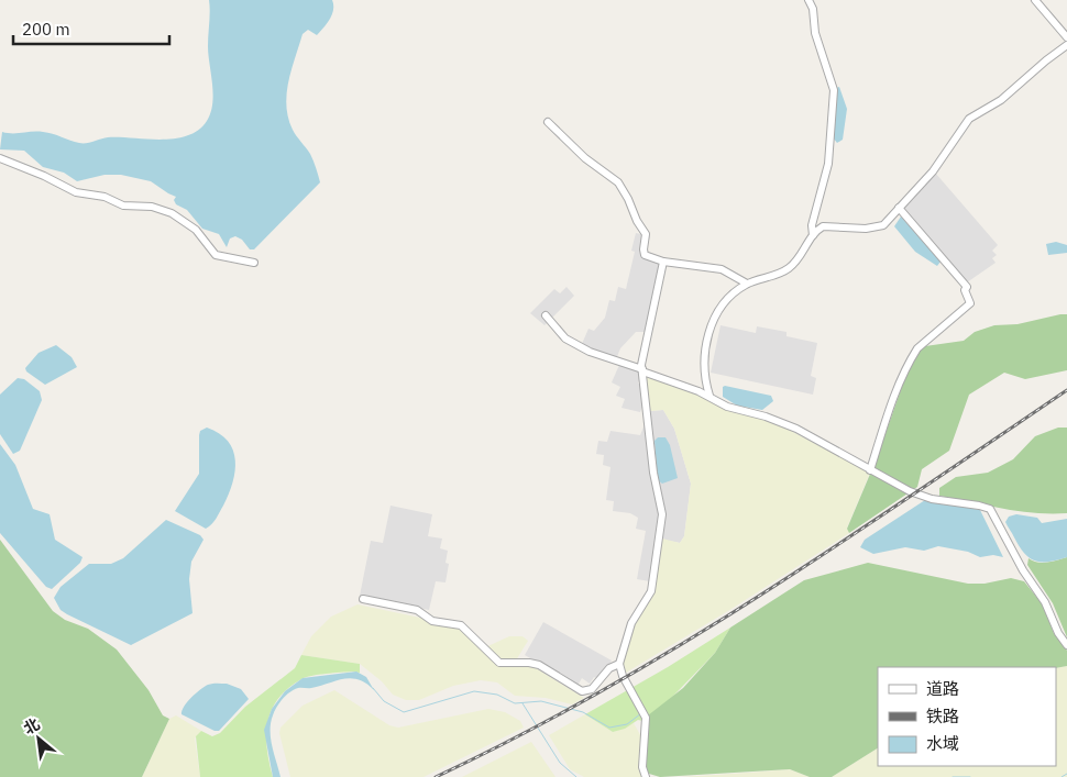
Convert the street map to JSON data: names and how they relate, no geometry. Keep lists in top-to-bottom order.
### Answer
{
  "legend": ["道路", "铁路", "水域"],
  "scale_bar": "200 m",
  "north": "top left"
}
